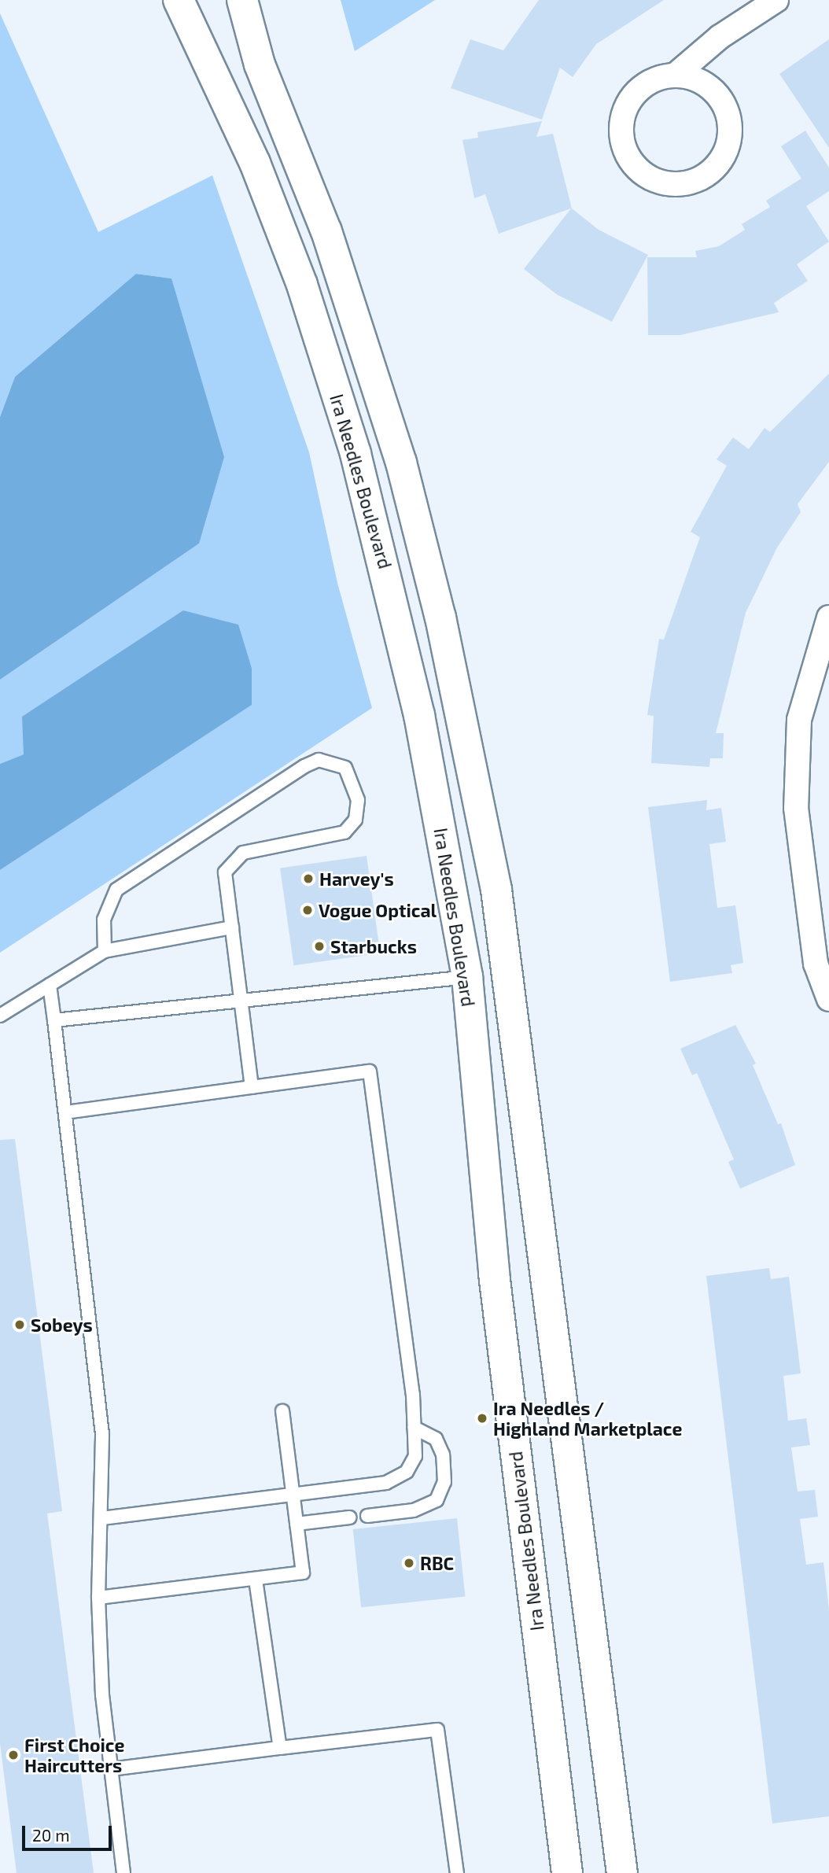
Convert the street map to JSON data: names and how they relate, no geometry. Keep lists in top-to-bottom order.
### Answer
{
  "streets": {
    "main road": ["Ira Needles Boulevard"]
  },
  "places": [
    "Harvey's",
    "Vogue Optical",
    "Starbucks",
    "Sobeys",
    "Ira Needles / Highland Marketplace",
    "RBC",
    "First Choice Haircutters"
  ],
  "scale_bar": "20 m"
}
